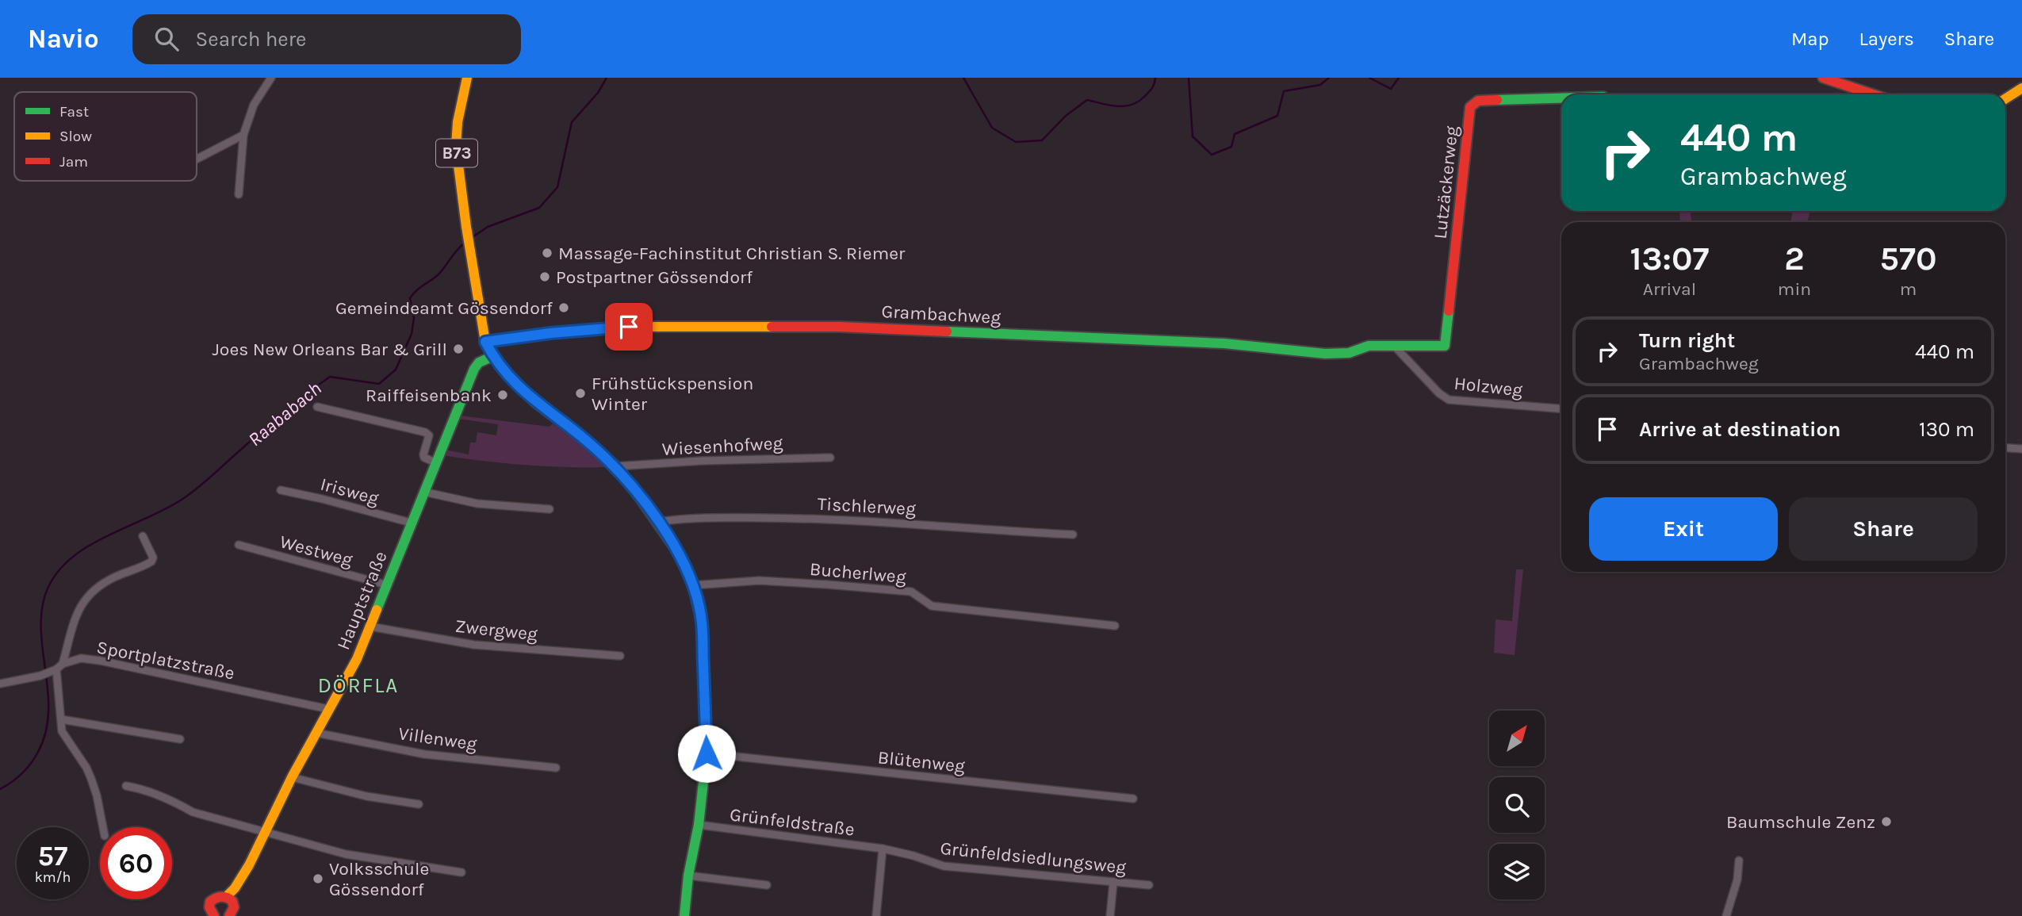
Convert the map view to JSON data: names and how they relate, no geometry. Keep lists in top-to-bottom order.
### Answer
{
  "streets": {
    "main road": [
      "B73",
      "Lutzäckerweg",
      "Grambachweg",
      "Hauptstraße"
    ],
    "street": [
      "Holzweg",
      "Wiesenhofweg",
      "Irisweg",
      "Tischlerweg",
      "Westweg",
      "Bucherlweg",
      "Zwergweg",
      "Sportplatzstraße",
      "Villenweg",
      "Blütenweg",
      "Grünfeldstraße",
      "Grünfeldsiedlungsweg"
    ]
  },
  "crossings": [
    ["B73", "Grambachweg"],
    ["B73", "Wiesenhofweg"],
    ["B73", "Tischlerweg"],
    ["B73", "Bucherlweg"],
    ["B73", "Hauptstraße"],
    ["B73", "Blütenweg"],
    ["B73", "Grünfeldstraße"],
    ["Lutzäckerweg", "Grambachweg"],
    ["Lutzäckerweg", "Holzweg"],
    ["Grambachweg", "Holzweg"],
    ["Irisweg", "Hauptstraße"],
    ["Westweg", "Hauptstraße"],
    ["Hauptstraße", "Zwergweg"],
    ["Hauptstraße", "Sportplatzstraße"],
    ["Hauptstraße", "Villenweg"],
    ["Grünfeldstraße", "Grünfeldsiedlungsweg"]
  ],
  "districts": ["DÖRFLA"],
  "water": ["Raababach"],
  "places": [
    "Massage-Fachinstitut Christian S. Riemer",
    "Postpartner Gössendorf",
    "Gemeindeamt Gössendorf",
    "Joes New Orleans Bar & Grill",
    "Frühstückspension Winter",
    "Raiffeisenbank",
    "Baumschule Zenz",
    "Volksschule Gössendorf"
  ],
  "legend": ["Fast", "Slow", "Jam"],
  "north": "top right",
  "page": {
    "header": "Navio",
    "search": "Search here",
    "nav": ["Map", "Layers", "Share"],
    "turn": ["440 m", "Grambachweg"],
    "eta": [
      "13:07",
      "Arrival",
      "2",
      "min",
      "570",
      "m"
    ],
    "list": [
      {
        "name": "Turn right",
        "note": "Grambachweg",
        "value": "440 m"
      },
      {
        "name": "Arrive at destination",
        "value": "130 m"
      }
    ],
    "buttons": ["Exit", "Share"],
    "speed": "57 km/h",
    "limit": "60"
  }
}
